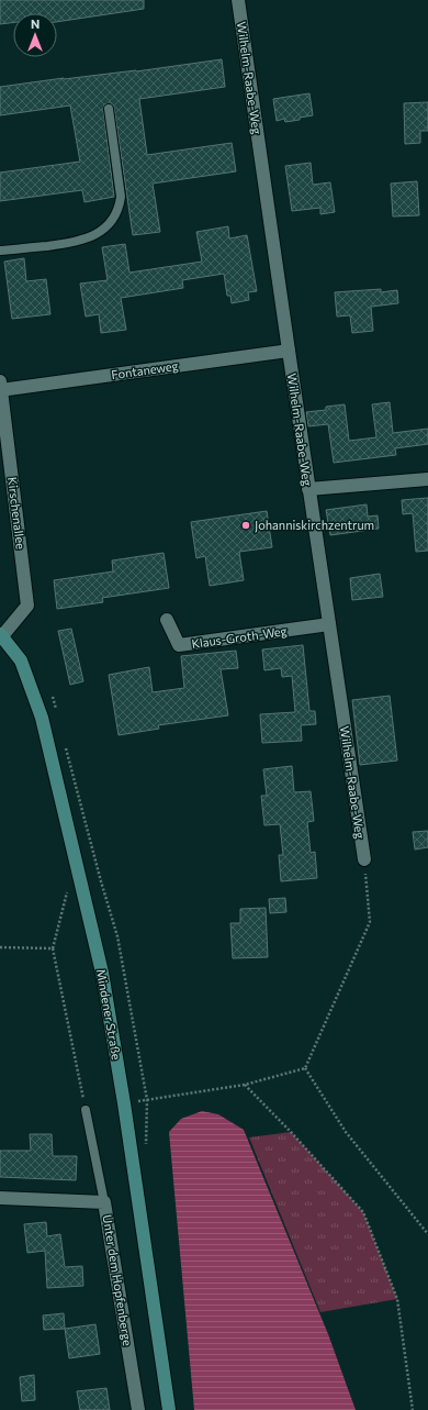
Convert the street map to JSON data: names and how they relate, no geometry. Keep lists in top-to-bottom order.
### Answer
{
  "streets": {
    "main road": ["Mindener Straße"],
    "street": [
      "Wilhelm-Raabe-Weg",
      "Fontaneweg",
      "Kirschenallee",
      "Klaus-Groth-Weg",
      "Unter dem Hopfenberge"
    ]
  },
  "crossings": [
    ["Wilhelm-Raabe-Weg", "Fontaneweg"],
    ["Wilhelm-Raabe-Weg", "Klaus-Groth-Weg"],
    ["Fontaneweg", "Kirschenallee"],
    ["Kirschenallee", "Mindener Straße"]
  ],
  "places": ["Johanniskirchzentrum"],
  "north": "top"
}
